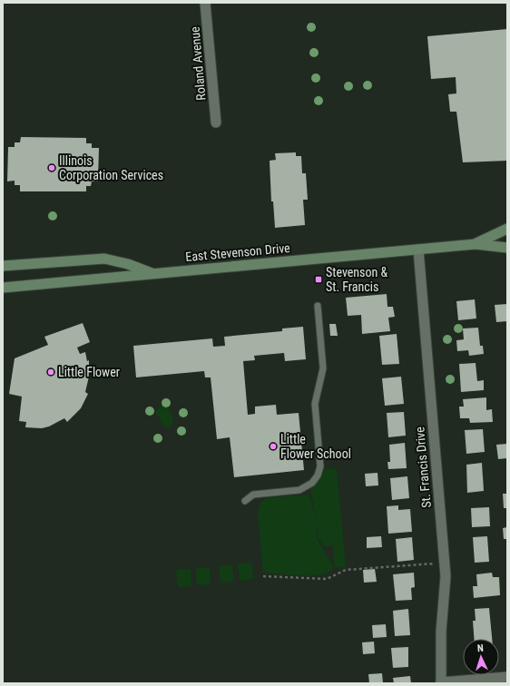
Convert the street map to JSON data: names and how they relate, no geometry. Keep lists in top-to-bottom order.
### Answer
{
  "streets": {
    "main road": ["East Stevenson Drive"],
    "street": ["Roland Avenue", "St. Francis Drive"]
  },
  "crossings": [
    ["East Stevenson Drive", "St. Francis Drive"]
  ],
  "places": {
    "other": ["Illinois Corporation Services", "Little Flower", "Little Flower School"],
    "transit": ["Stevenson & St. Francis"]
  },
  "north": "top"
}
